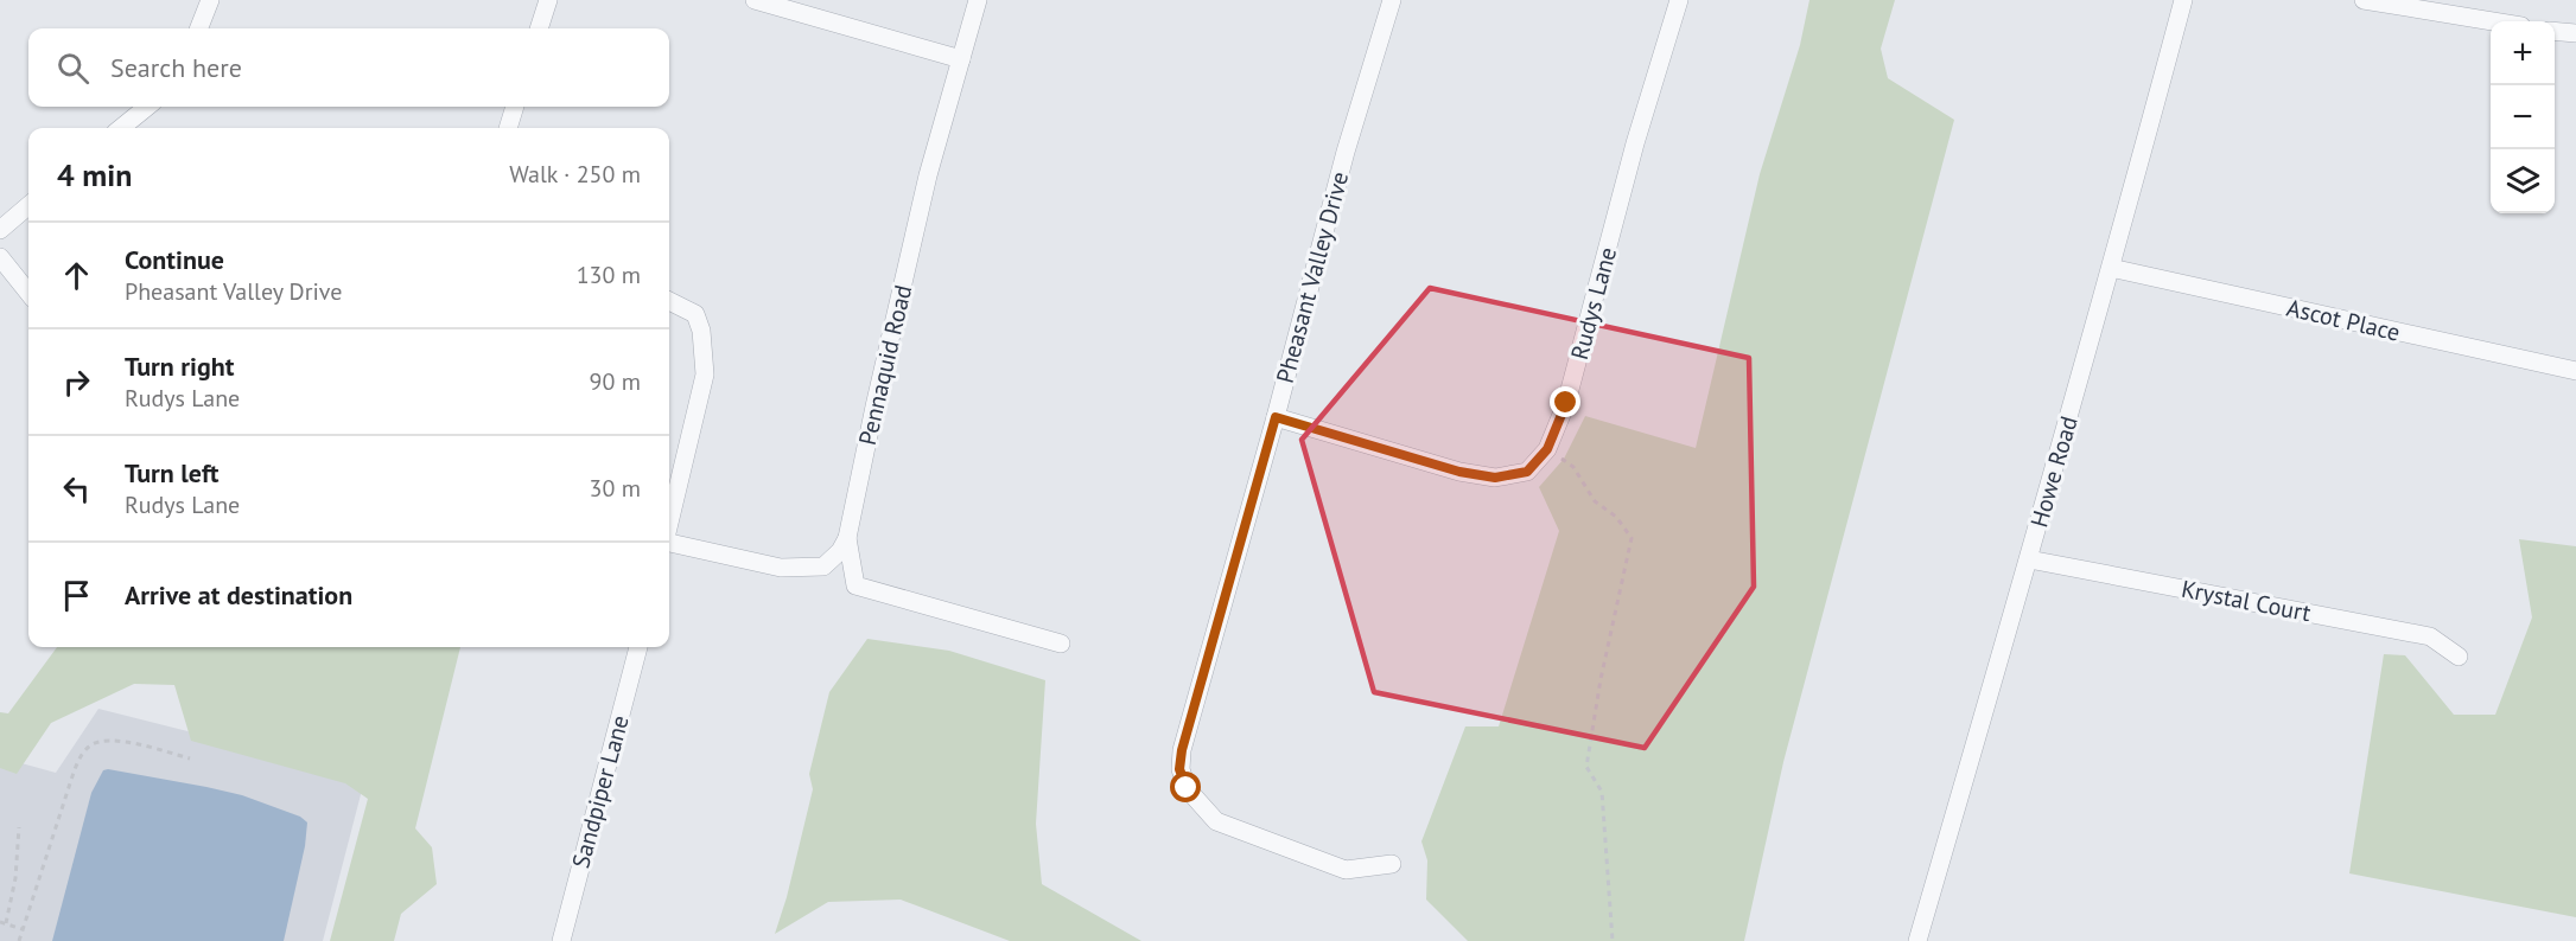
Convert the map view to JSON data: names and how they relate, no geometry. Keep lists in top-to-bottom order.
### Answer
{
  "streets": {
    "street": [
      "Pheasant Valley Drive",
      "Rudys Lane",
      "Ascot Place",
      "Pennaquid Road",
      "Howe Road",
      "Krystal Court",
      "Sandpiper Lane"
    ]
  },
  "crossings": [
    ["Pheasant Valley Drive", "Rudys Lane"],
    ["Ascot Place", "Howe Road"],
    ["Howe Road", "Krystal Court"]
  ],
  "page": {
    "map_buttons": ["+", "−"],
    "search": "Search here",
    "heading": ["4 min", "Walk · 250 m"],
    "list": [
      ["Continue", "Pheasant Valley Drive", "130 m"],
      ["Turn right", "Rudys Lane", "90 m"],
      ["Turn left", "Rudys Lane", "30 m"],
      "Arrive at destination"
    ]
  }
}
